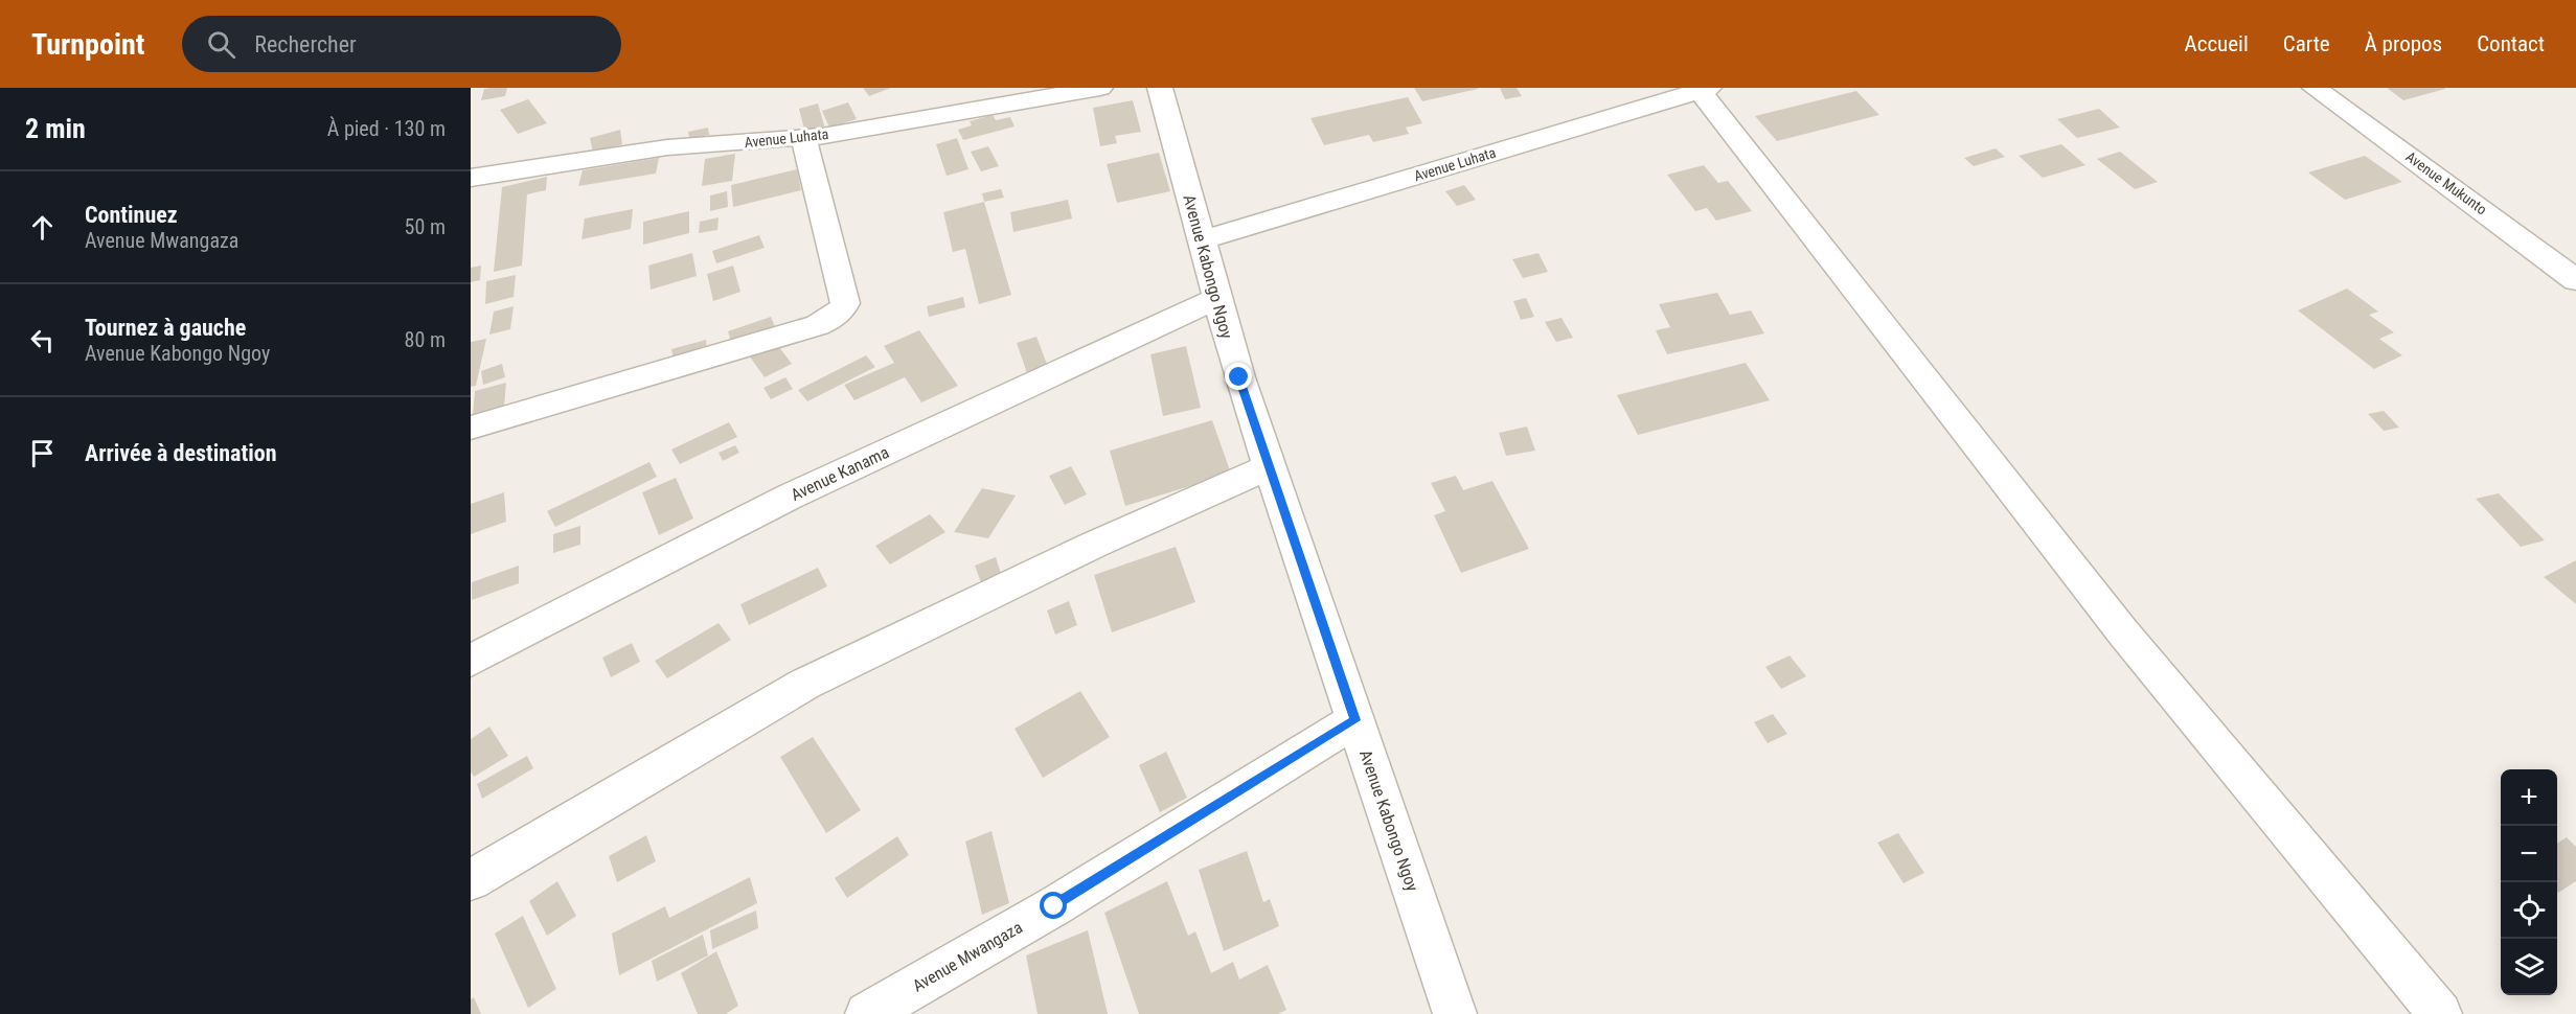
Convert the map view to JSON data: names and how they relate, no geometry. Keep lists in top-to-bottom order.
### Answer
{
  "streets": {
    "street": [
      "Avenue Luhata",
      "Avenue Mukunto",
      "Avenue Kabongo Ngoy",
      "Avenue Kanama",
      "Avenue Mwangaza"
    ]
  },
  "crossings": [
    ["Avenue Luhata", "Avenue Kabongo Ngoy"],
    ["Avenue Kabongo Ngoy", "Avenue Kanama"],
    ["Avenue Kabongo Ngoy", "Avenue Mwangaza"]
  ],
  "page": {
    "header": "Turnpoint",
    "search": "Rechercher",
    "nav": [
      "Accueil",
      "Carte",
      "À propos",
      "Contact"
    ],
    "heading": ["2 min", "À pied · 130 m"],
    "list": [
      ["Continuez", "Avenue Mwangaza", "50 m"],
      ["Tournez à gauche", "Avenue Kabongo Ngoy", "80 m"],
      "Arrivée à destination"
    ],
    "map_buttons": ["+", "−"]
  }
}
